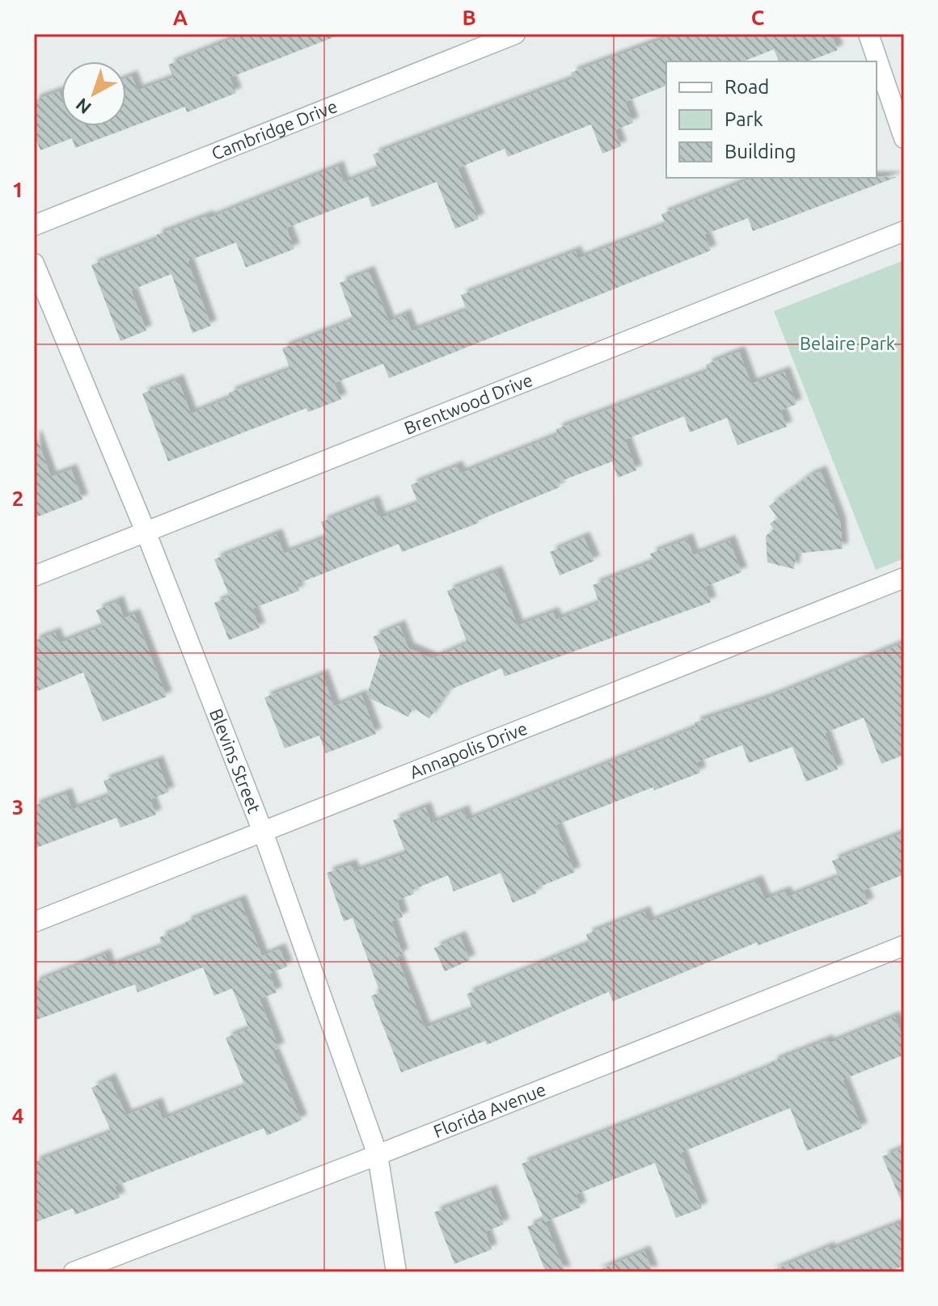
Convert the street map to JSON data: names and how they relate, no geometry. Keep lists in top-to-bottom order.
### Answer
{
  "streets": {
    "street": [
      "Cambridge Drive",
      "Brentwood Drive",
      "Annapolis Drive",
      "Blevins Street",
      "Florida Avenue"
    ]
  },
  "crossings": [
    ["Brentwood Drive", "Blevins Street"],
    ["Annapolis Drive", "Blevins Street"],
    ["Blevins Street", "Florida Avenue"]
  ],
  "parks": ["Belaire Park"],
  "legend": ["Road", "Park", "Building"],
  "north": "bottom left",
  "grid": {
    "columns": ["A", "B", "C"],
    "rows": [
      "1",
      "2",
      "3",
      "4"
    ]
  }
}
